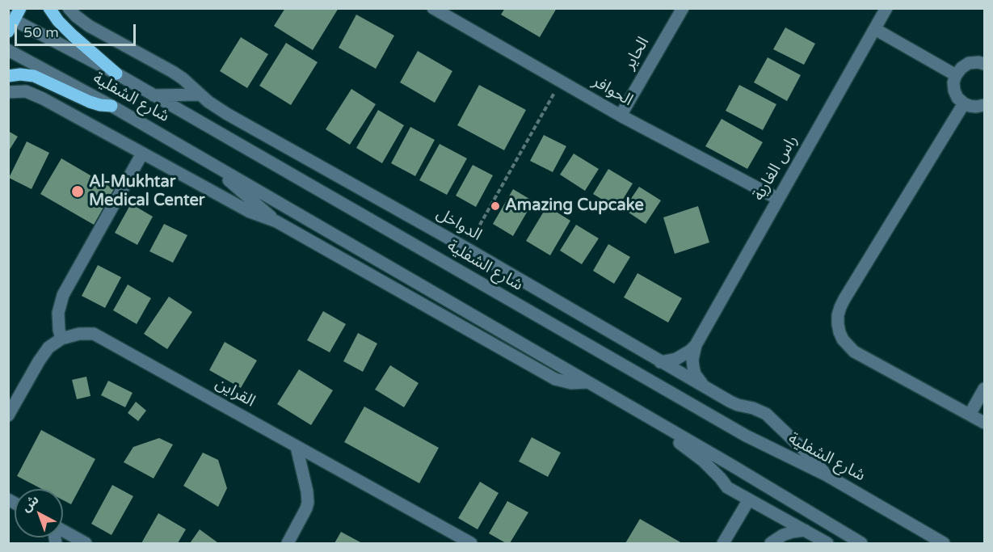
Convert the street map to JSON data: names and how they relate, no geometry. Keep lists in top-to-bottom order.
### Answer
{
  "streets": {
    "street": [
      "الحاير",
      "الحوافر",
      "شارع الشفلية",
      "راس الغارية",
      "الدواخل",
      "القراين"
    ]
  },
  "crossings": [
    ["الحاير", "الحوافر"],
    ["الحوافر", "راس الغارية"],
    ["شارع الشفلية", "الدواخل"],
    ["راس الغارية", "الدواخل"]
  ],
  "places": ["Al-Mukhtar Medical Center", "Amazing Cupcake"],
  "scale_bar": "50 m",
  "north": "top left"
}
